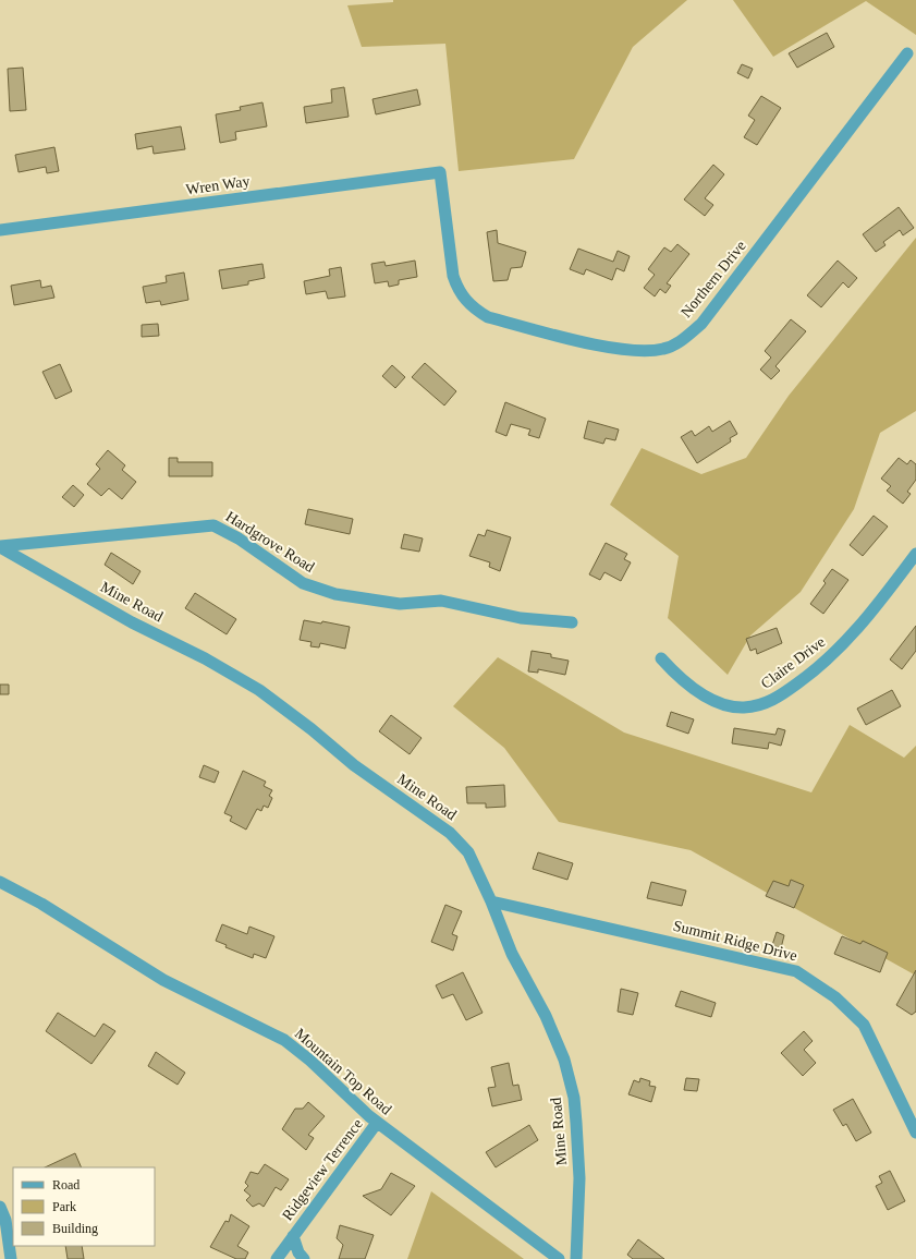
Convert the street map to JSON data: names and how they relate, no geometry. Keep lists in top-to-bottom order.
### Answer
{
  "streets": {
    "street": [
      "Wren Way",
      "Northern Drive",
      "Hardgrove Road",
      "Mine Road",
      "Claire Drive",
      "Summit Ridge Drive",
      "Mountain Top Road",
      "Ridgeview Terrence"
    ]
  },
  "crossings": [
    ["Wren Way", "Northern Drive"],
    ["Hardgrove Road", "Mine Road"],
    ["Mine Road", "Summit Ridge Drive"],
    ["Mountain Top Road", "Ridgeview Terrence"]
  ],
  "legend": ["Road", "Park", "Building"]
}
